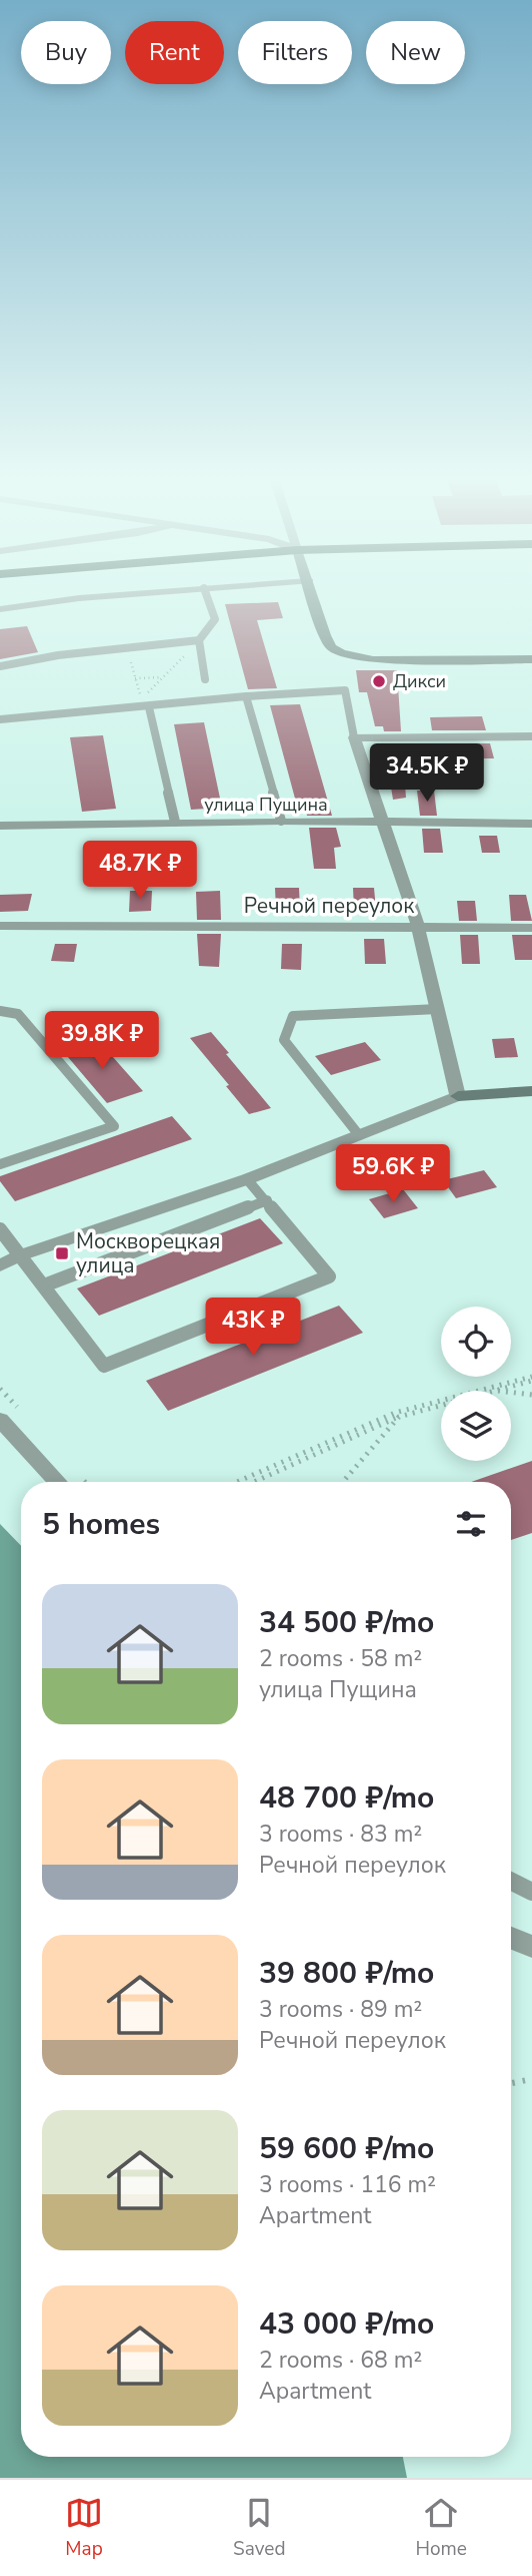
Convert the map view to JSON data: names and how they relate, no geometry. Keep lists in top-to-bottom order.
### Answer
{
  "streets": {
    "street": ["улица Пущина", "Речной переулок"]
  },
  "places": {
    "other": ["Дикси"],
    "transit": ["Москворецкая улица"]
  },
  "page": {
    "chip": [
      "Buy",
      "Rent",
      "Filters",
      "New"
    ],
    "price": [
      "34.5K ₽",
      "48.7K ₽",
      "39.8K ₽",
      "59.6K ₽",
      "43K ₽"
    ],
    "heading": "5 homes",
    "list": [
      {
        "name": "34 500 ₽/mo",
        "note": "2 rooms · 58 m² · улица Пущина"
      },
      {
        "name": "48 700 ₽/mo",
        "note": "3 rooms · 83 m² · Речной переулок"
      },
      {
        "name": "39 800 ₽/mo",
        "note": "3 rooms · 89 m² · Речной переулок"
      },
      {
        "name": "59 600 ₽/mo",
        "note": "3 rooms · 116 m² · Apartment"
      },
      {
        "name": "43 000 ₽/mo",
        "note": "2 rooms · 68 m² · Apartment"
      }
    ],
    "tabs": ["Map", "Saved", "Home"]
  }
}
